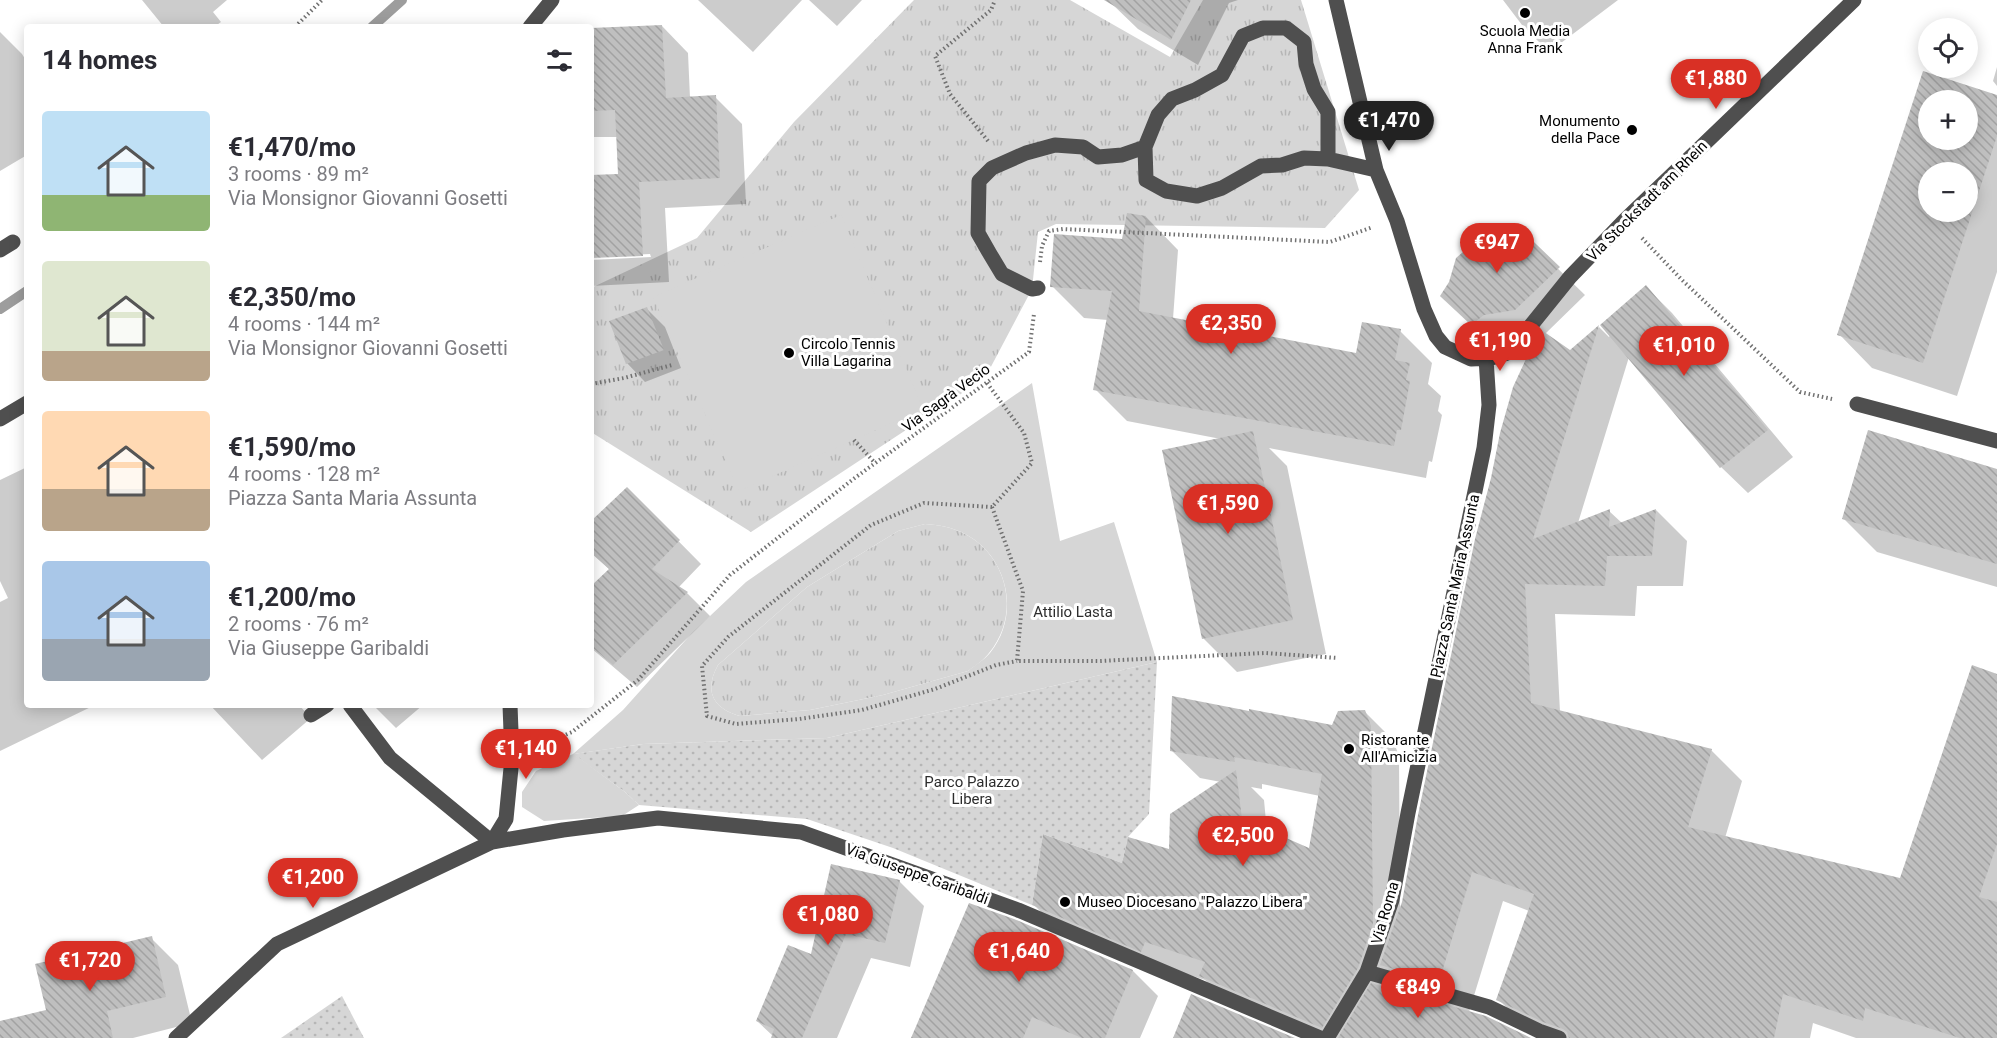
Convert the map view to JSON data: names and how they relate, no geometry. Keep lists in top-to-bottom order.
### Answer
{
  "streets": {
    "street": [
      "Via Stockstadt am Rhein",
      "Piazza Santa Maria Assunta",
      "Via Giuseppe Garibaldi",
      "Via Roma"
    ],
    "path": ["Via Sagrà Vecio"]
  },
  "crossings": [
    ["Via Stockstadt am Rhein", "Piazza Santa Maria Assunta"],
    ["Piazza Santa Maria Assunta", "Via Roma"]
  ],
  "parks": ["Attilio Lasta", "Parco Palazzo Libera"],
  "places": [
    "Scuola Media Anna Frank",
    "Monumento della Pace",
    "Circolo Tennis Villa Lagarina",
    "Ristorante All'Amicizia",
    "Museo Diocesano \"Palazzo Libera\""
  ],
  "page": {
    "map_buttons": ["+", "−"],
    "heading": "14 homes",
    "price": [
      "€1,880",
      "€1,470",
      "€947",
      "€2,350",
      "€1,190",
      "€1,010",
      "€1,590",
      "€1,140",
      "€2,500",
      "€1,200",
      "€1,080",
      "€1,640",
      "€1,720",
      "€849"
    ],
    "list": [
      {
        "name": "€1,470/mo",
        "note": "3 rooms · 89 m² · Via Monsignor Giovanni Gosetti"
      },
      {
        "name": "€2,350/mo",
        "note": "4 rooms · 144 m² · Via Monsignor Giovanni Gosetti"
      },
      {
        "name": "€1,590/mo",
        "note": "4 rooms · 128 m² · Piazza Santa Maria Assunta"
      },
      {
        "name": "€1,200/mo",
        "note": "2 rooms · 76 m² · Via Giuseppe Garibaldi"
      }
    ]
  }
}
